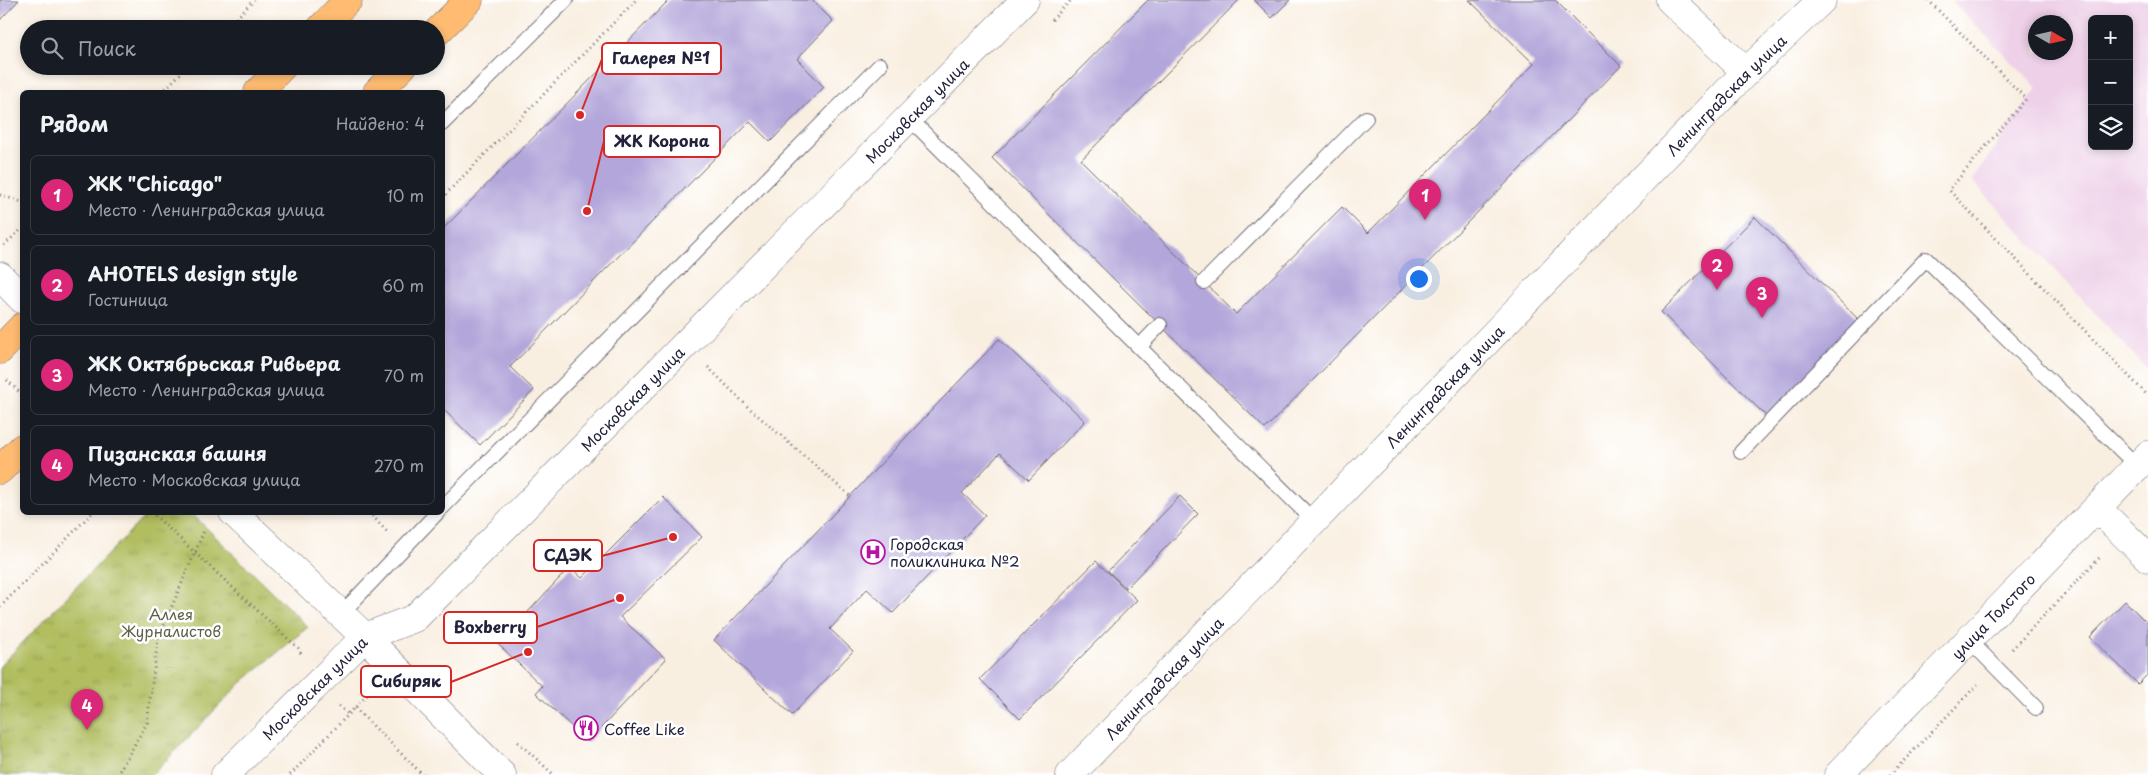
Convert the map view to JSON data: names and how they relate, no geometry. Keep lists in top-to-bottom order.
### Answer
{
  "streets": {
    "street": ["Ленинградская улица", "Московская улица", "улица Толстого"]
  },
  "parks": ["Аллея Журналистов"],
  "places": {
    "other": [
      "Галерея №1",
      "ЖК Корона",
      "СДЭК",
      "Boxberry",
      "Сибиряк"
    ],
    "hospital": ["Городская поликлиника №2"],
    "restaurant": ["Coffee Like"]
  },
  "north": "right",
  "page": {
    "map_buttons": ["+", "−"],
    "search": "Поиск",
    "heading": ["Рядом", "Найдено: 4"],
    "list": [
      {
        "mark": "1",
        "name": "ЖК \"Chicago\"",
        "note": "Место · Ленинградская улица",
        "value": "10 m"
      },
      {
        "mark": "2",
        "name": "AHOTELS design style",
        "note": "Гостиница",
        "value": "60 m"
      },
      {
        "mark": "3",
        "name": "ЖК Октябрьская Ривьера",
        "note": "Место · Ленинградская улица",
        "value": "70 m"
      },
      {
        "mark": "4",
        "name": "Пизанская башня",
        "note": "Место · Московская улица",
        "value": "270 m"
      }
    ],
    "pins": [
      "1",
      "2",
      "3",
      "4"
    ]
  }
}
